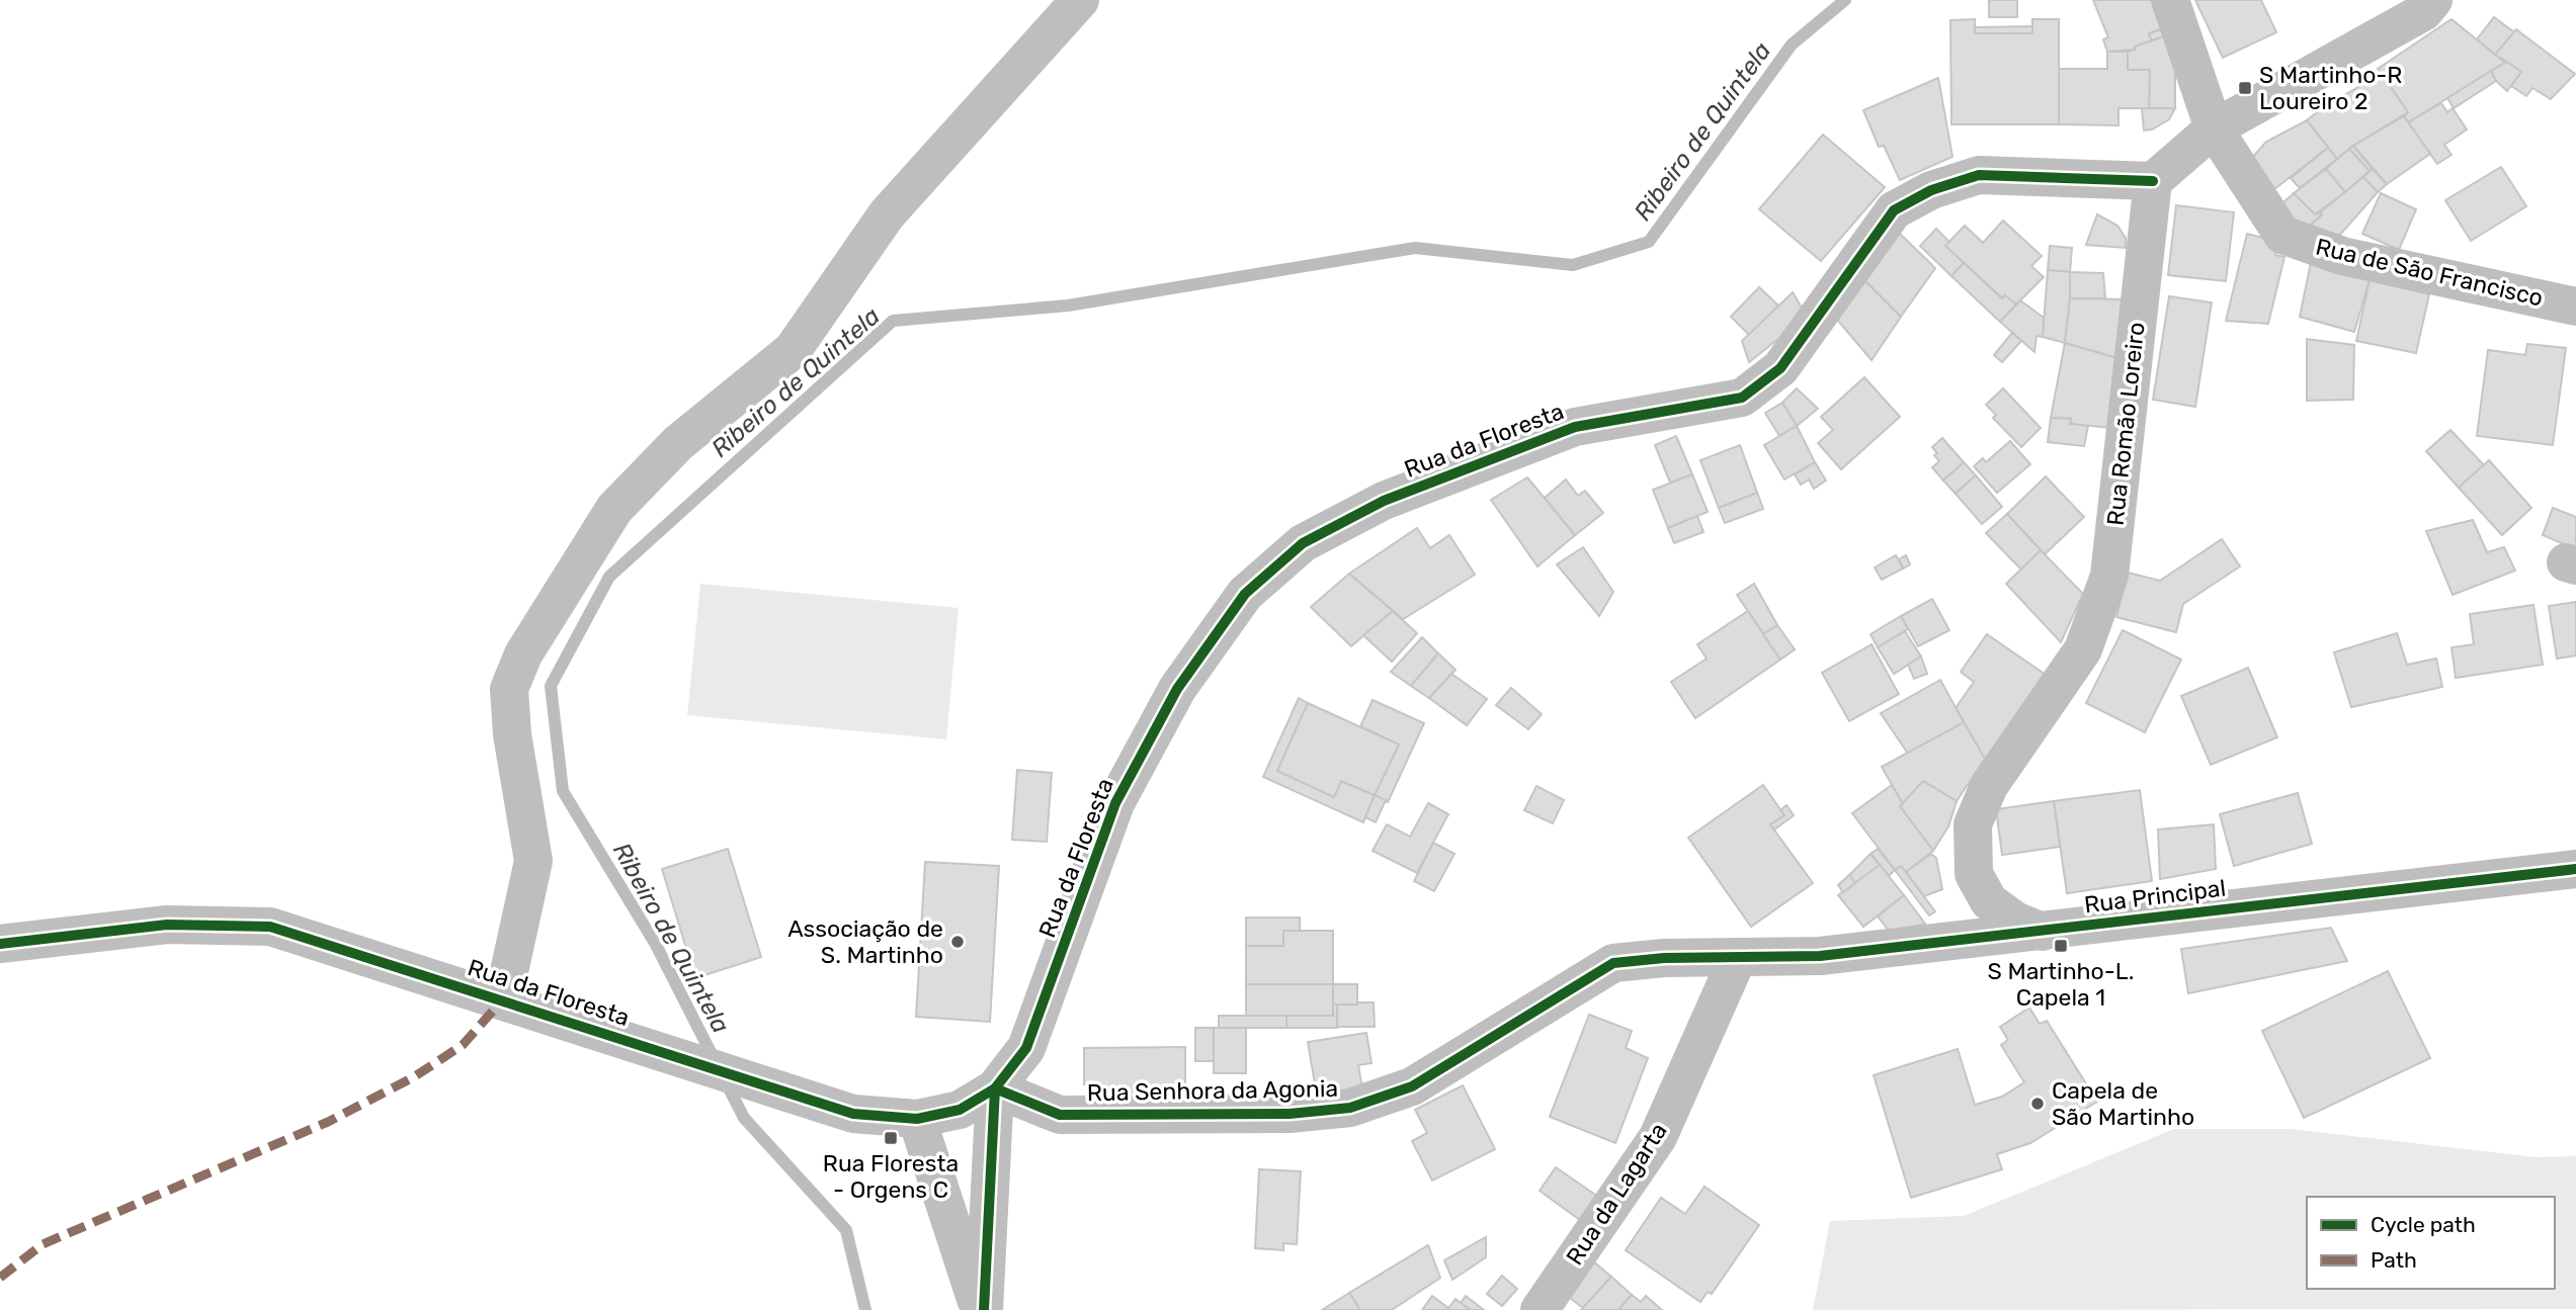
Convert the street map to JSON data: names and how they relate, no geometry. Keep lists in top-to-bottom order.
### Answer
{
  "streets": {
    "street": [
      "Rua de São Francisco",
      "Rua Romão Loreiro",
      "Rua da Floresta",
      "Rua Principal",
      "Rua Senhora da Agonia",
      "Rua da Lagarta"
    ]
  },
  "crossings": [
    ["Rua Romão Loreiro", "Rua da Floresta"],
    ["Rua Romão Loreiro", "Rua Principal"],
    ["Rua da Floresta", "Rua Senhora da Agonia"],
    ["Rua Principal", "Rua Senhora da Agonia"],
    ["Rua Principal", "Rua da Lagarta"],
    ["Rua Senhora da Agonia", "Rua da Lagarta"]
  ],
  "water": ["Ribeiro de Quintela"],
  "places": {
    "transit": ["S Martinho-R Loureiro 2", "S Martinho-L. Capela 1", "Rua Floresta - Orgens C"],
    "other": ["Associação de S. Martinho", "Capela de São Martinho"]
  },
  "legend": ["Cycle path", "Path"]
}
